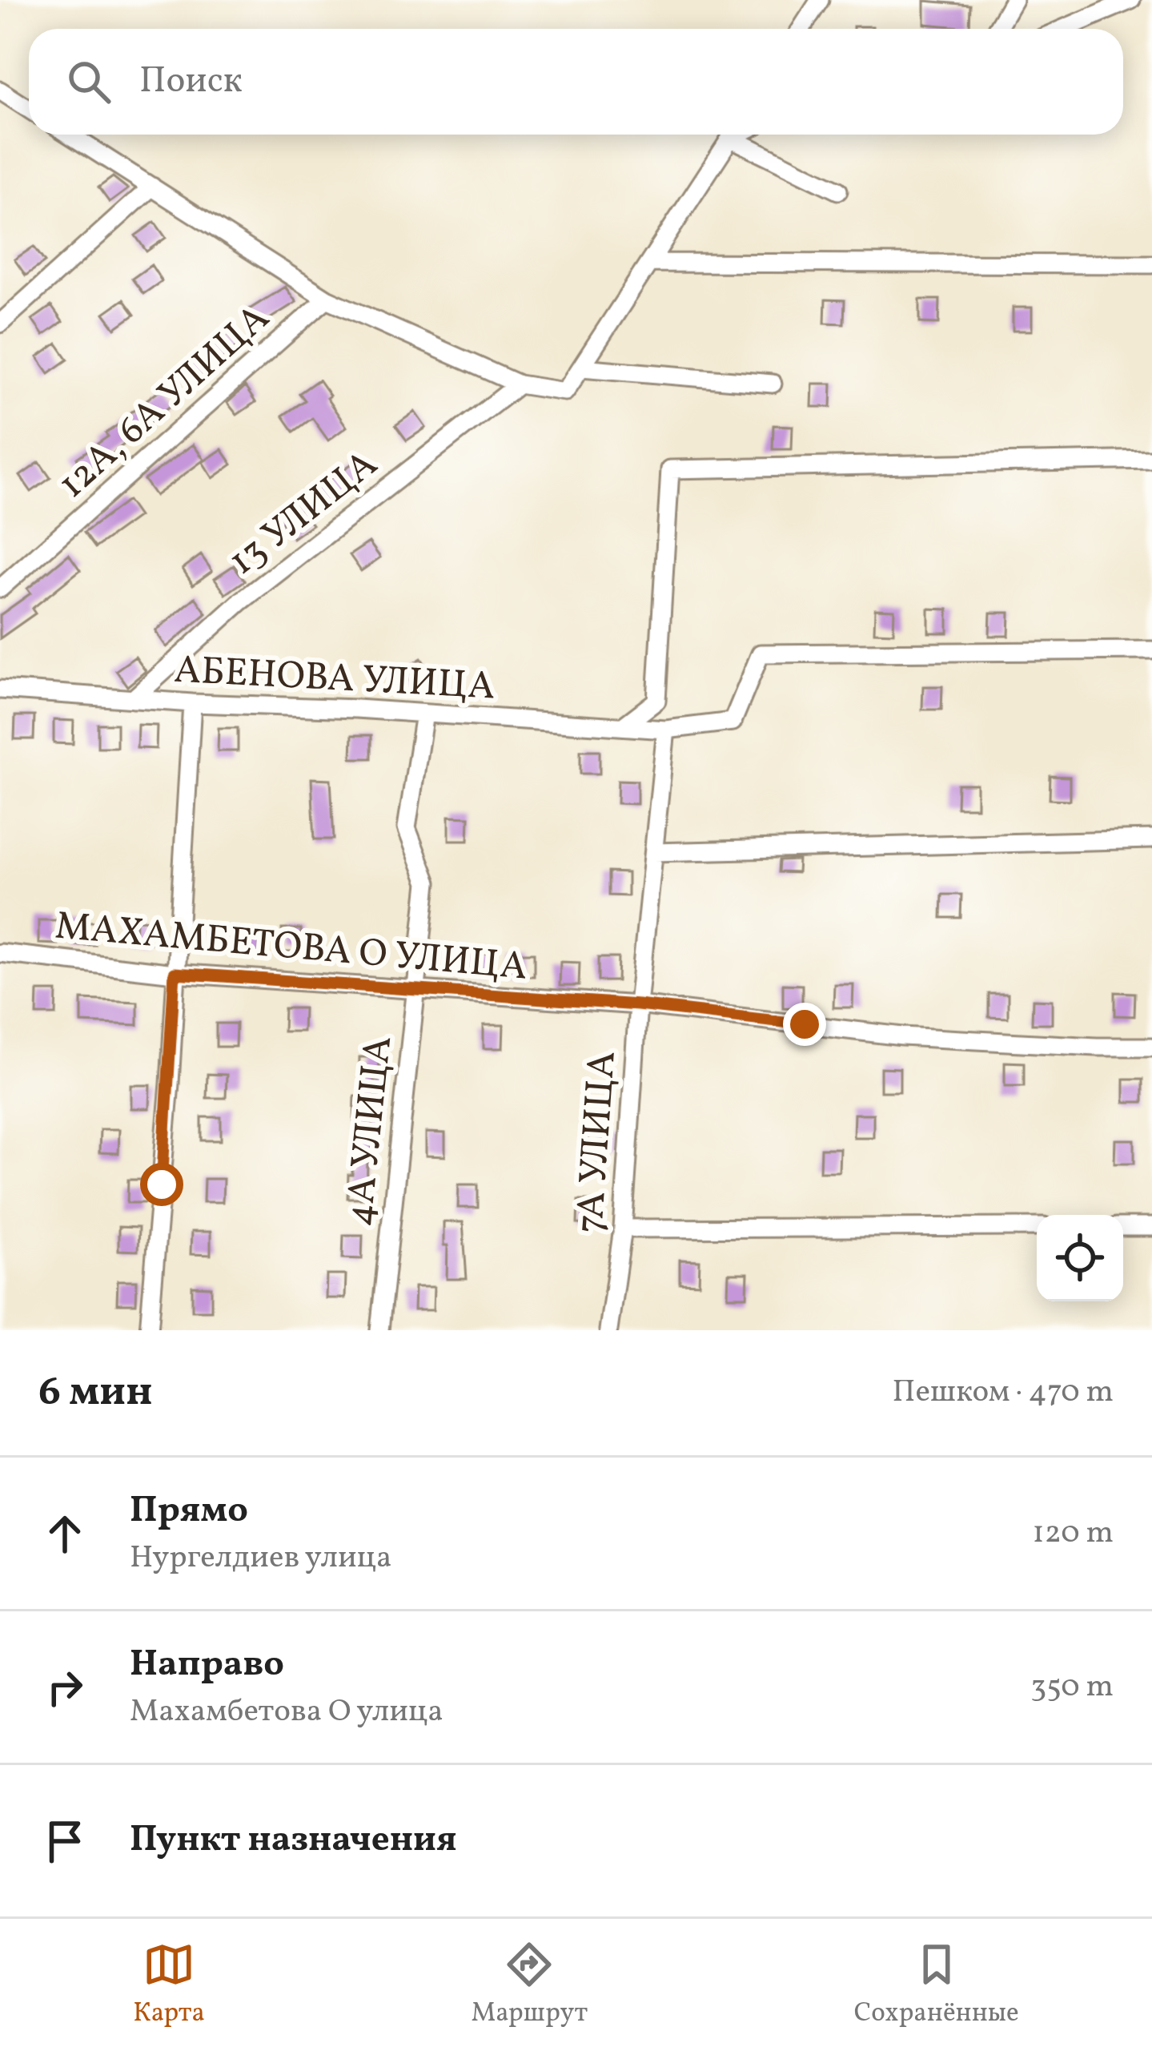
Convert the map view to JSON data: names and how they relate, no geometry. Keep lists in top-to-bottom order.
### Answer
{
  "streets": {
    "street": [
      "12А, 6А УЛИЦА",
      "13 УЛИЦА",
      "АБЕНОВА УЛИЦА",
      "МАХАМБЕТОВА О УЛИЦА",
      "4А УЛИЦА",
      "7А УЛИЦА"
    ]
  },
  "crossings": [
    ["13 УЛИЦА", "АБЕНОВА УЛИЦА"],
    ["АБЕНОВА УЛИЦА", "4А УЛИЦА"],
    ["АБЕНОВА УЛИЦА", "7А УЛИЦА"],
    ["МАХАМБЕТОВА О УЛИЦА", "4А УЛИЦА"],
    ["МАХАМБЕТОВА О УЛИЦА", "7А УЛИЦА"]
  ],
  "page": {
    "search": "Поиск",
    "heading": ["6 мин", "Пешком · 470 m"],
    "list": [
      ["Прямо", "Нургелдиев улица", "120 m"],
      ["Направо", "Махамбетова О улица", "350 m"],
      "Пункт назначения"
    ],
    "nav": ["Карта", "Маршрут", "Сохранённые"]
  }
}
